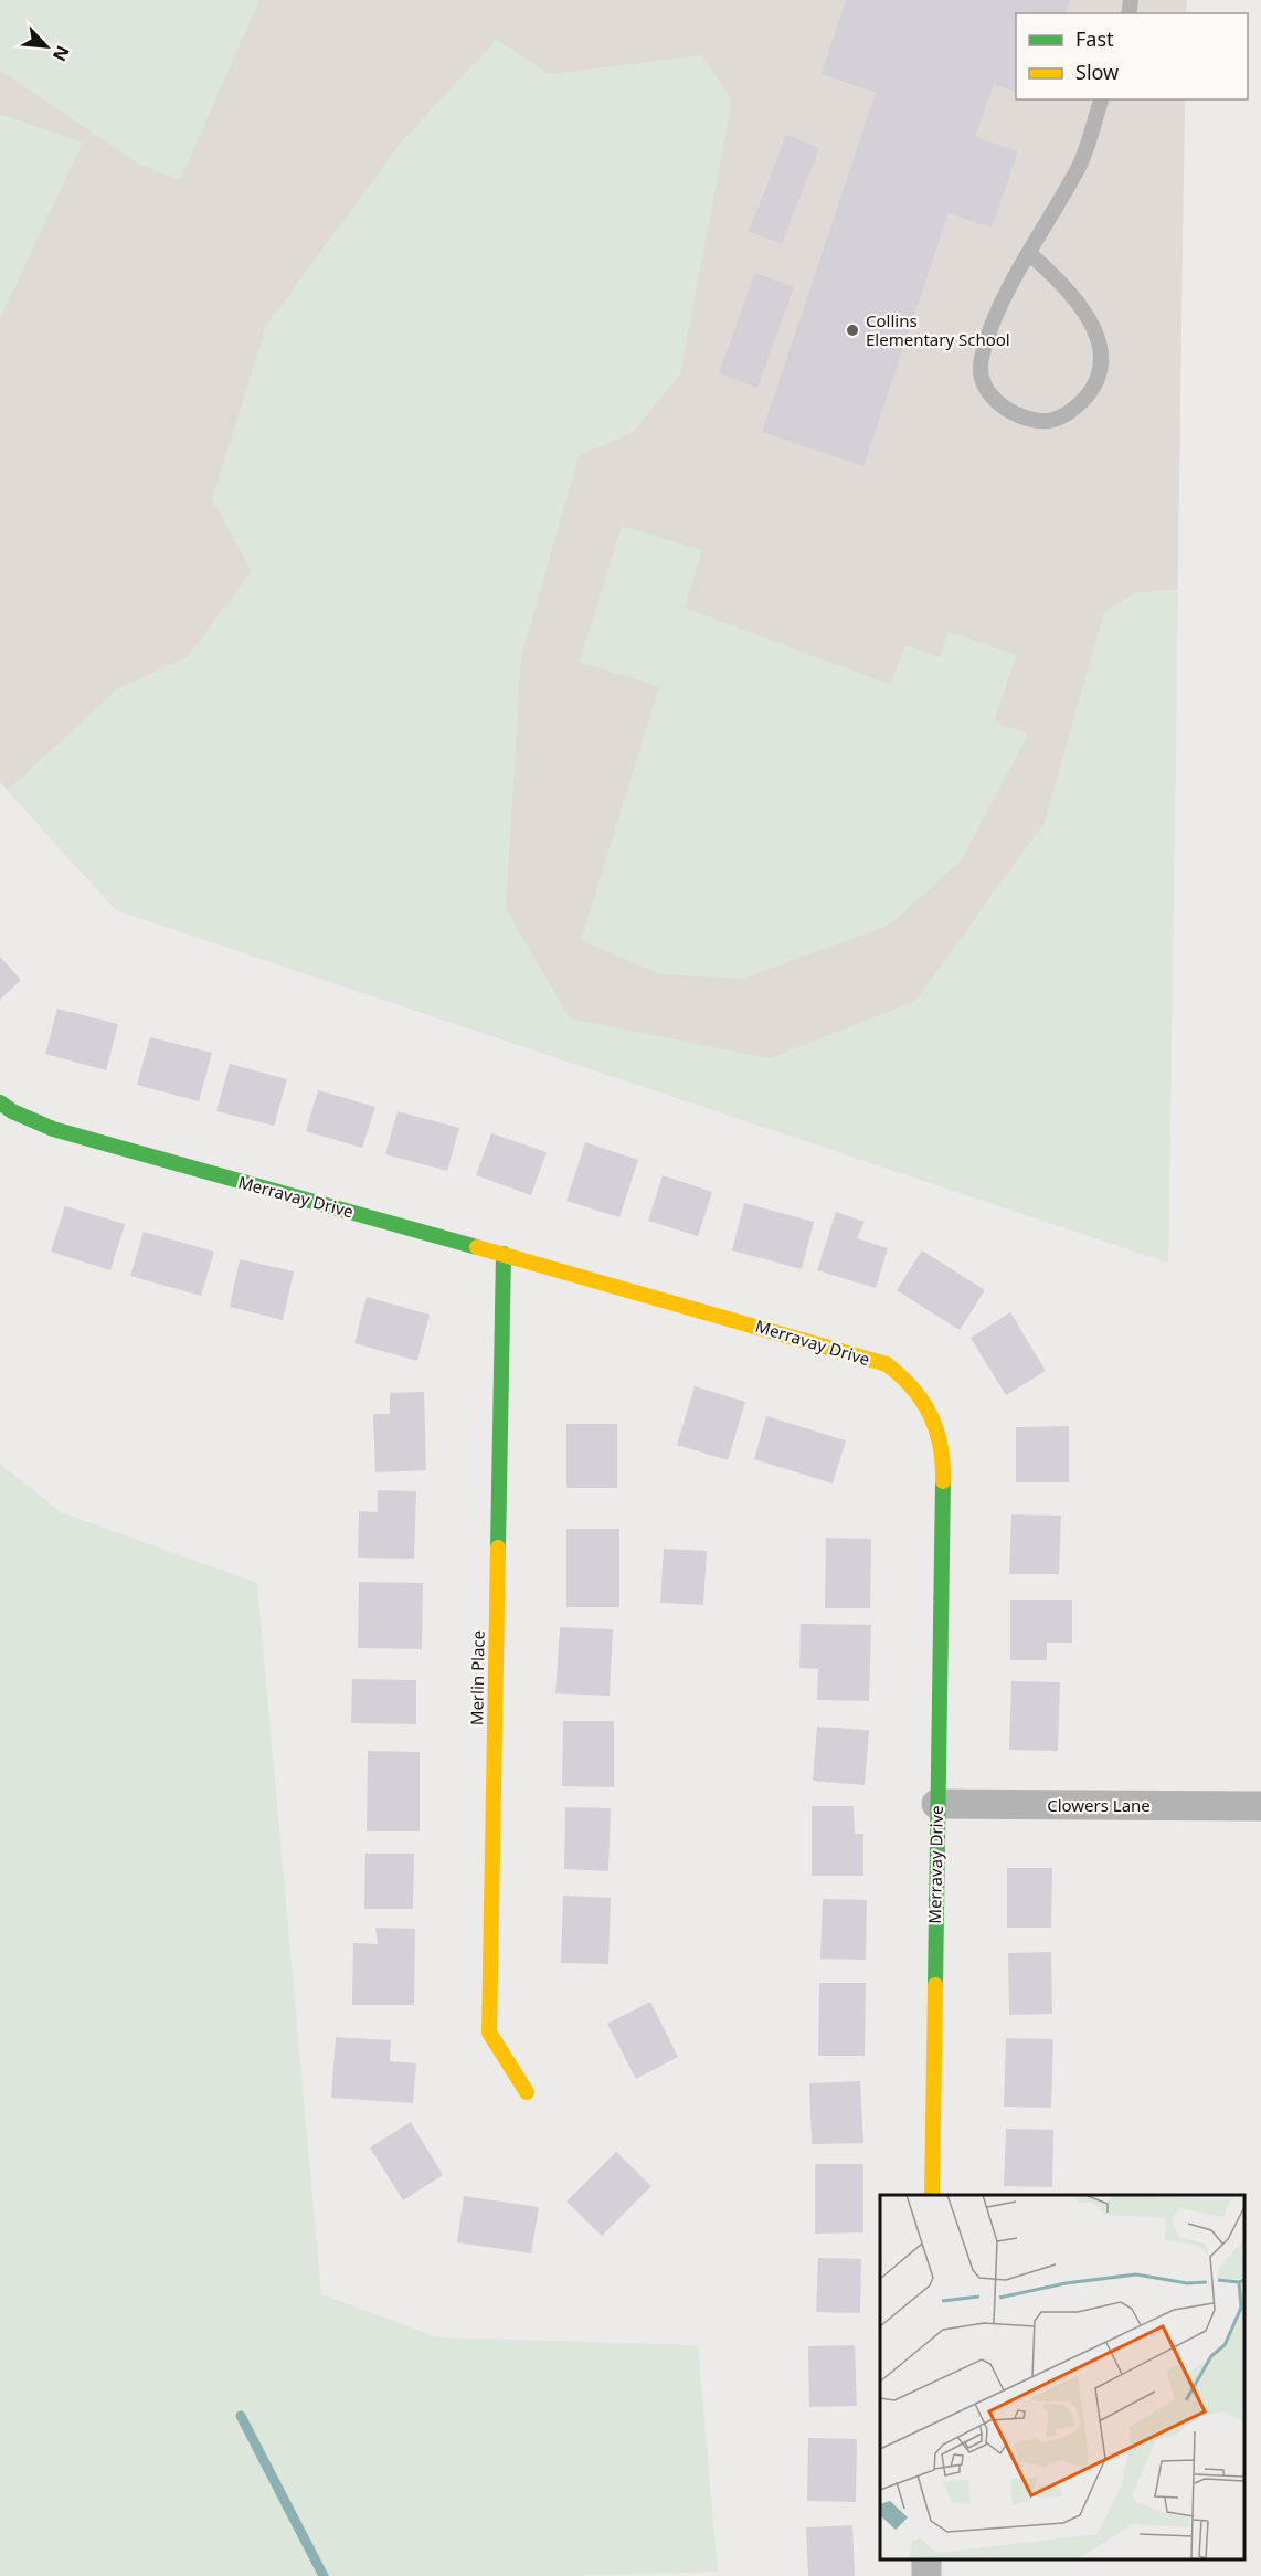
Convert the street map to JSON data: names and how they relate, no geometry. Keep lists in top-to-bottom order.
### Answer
{
  "streets": {
    "street": ["Merravay Drive", "Merlin Place", "Clowers Lane"]
  },
  "crossings": [
    ["Merravay Drive", "Merlin Place"],
    ["Merravay Drive", "Clowers Lane"]
  ],
  "places": ["Collins Elementary School"],
  "legend": ["Fast", "Slow"],
  "north": "bottom right"
}
